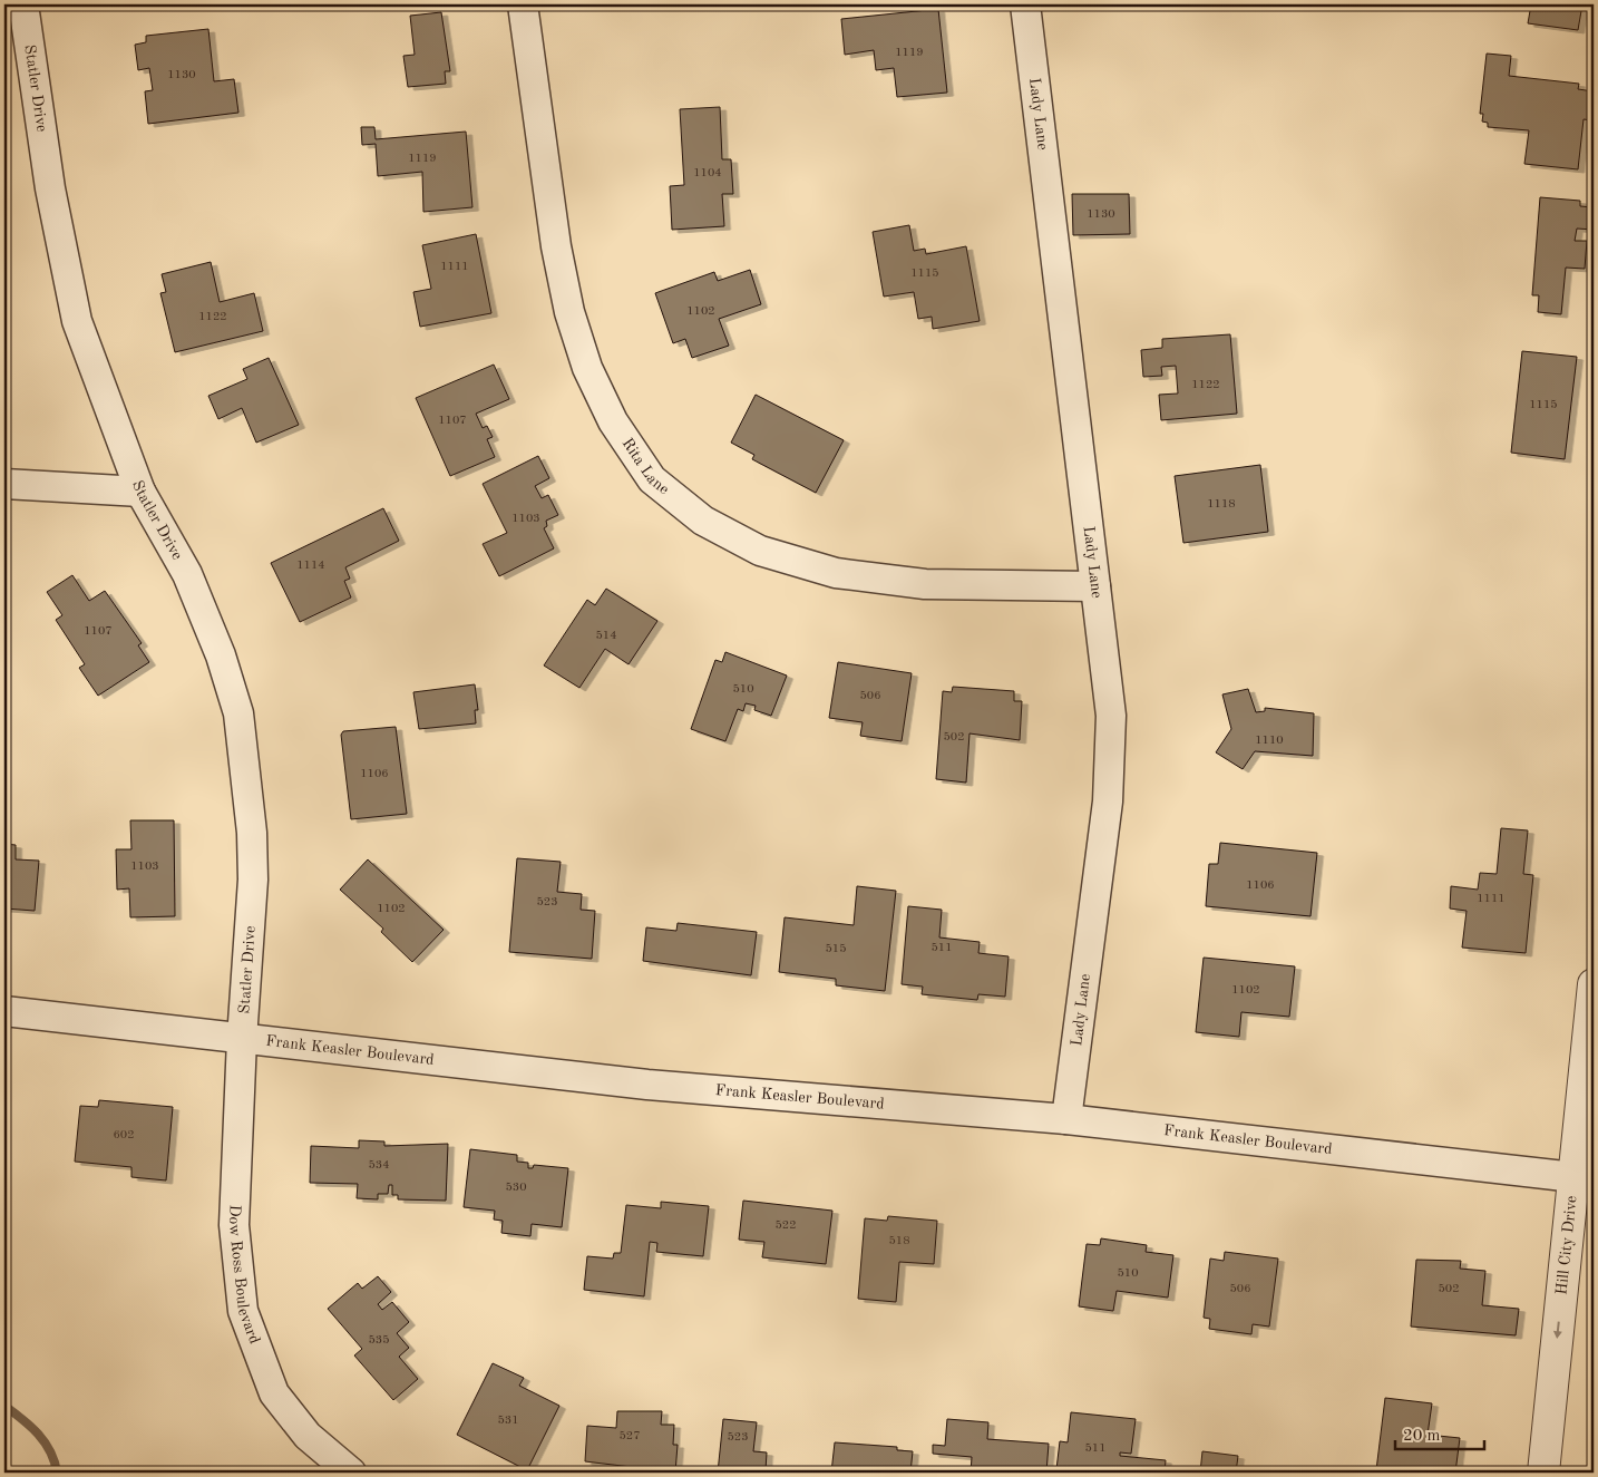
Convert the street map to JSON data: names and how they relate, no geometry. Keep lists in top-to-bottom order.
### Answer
{
  "streets": {
    "street": [
      "Statler Drive",
      "Lady Lane",
      "Rita Lane",
      "Frank Keasler Boulevard",
      "Hill City Drive",
      "Dow Ross Boulevard"
    ]
  },
  "crossings": [
    ["Statler Drive", "Frank Keasler Boulevard"],
    ["Statler Drive", "Dow Ross Boulevard"],
    ["Lady Lane", "Rita Lane"],
    ["Lady Lane", "Frank Keasler Boulevard"],
    ["Frank Keasler Boulevard", "Hill City Drive"],
    ["Frank Keasler Boulevard", "Dow Ross Boulevard"]
  ],
  "one_way": ["Hill City Drive"],
  "house_numbers": [
    "1119",
    "1130",
    "1119",
    "1104",
    "1130",
    "1111",
    "1115",
    "1102",
    "1122",
    "1122",
    "1115",
    "1107",
    "1118",
    "1103",
    "1114",
    "1107",
    "514",
    "510",
    "506",
    "502",
    "1110",
    "1106",
    "1103",
    "1106",
    "1111",
    "523",
    "1102",
    "511",
    "515",
    "1102",
    "602",
    "534",
    "530",
    "522",
    "518",
    "510",
    "506",
    "502",
    "535",
    "531",
    "527",
    "523",
    "511"
  ],
  "scale_bar": "20 m"
}
